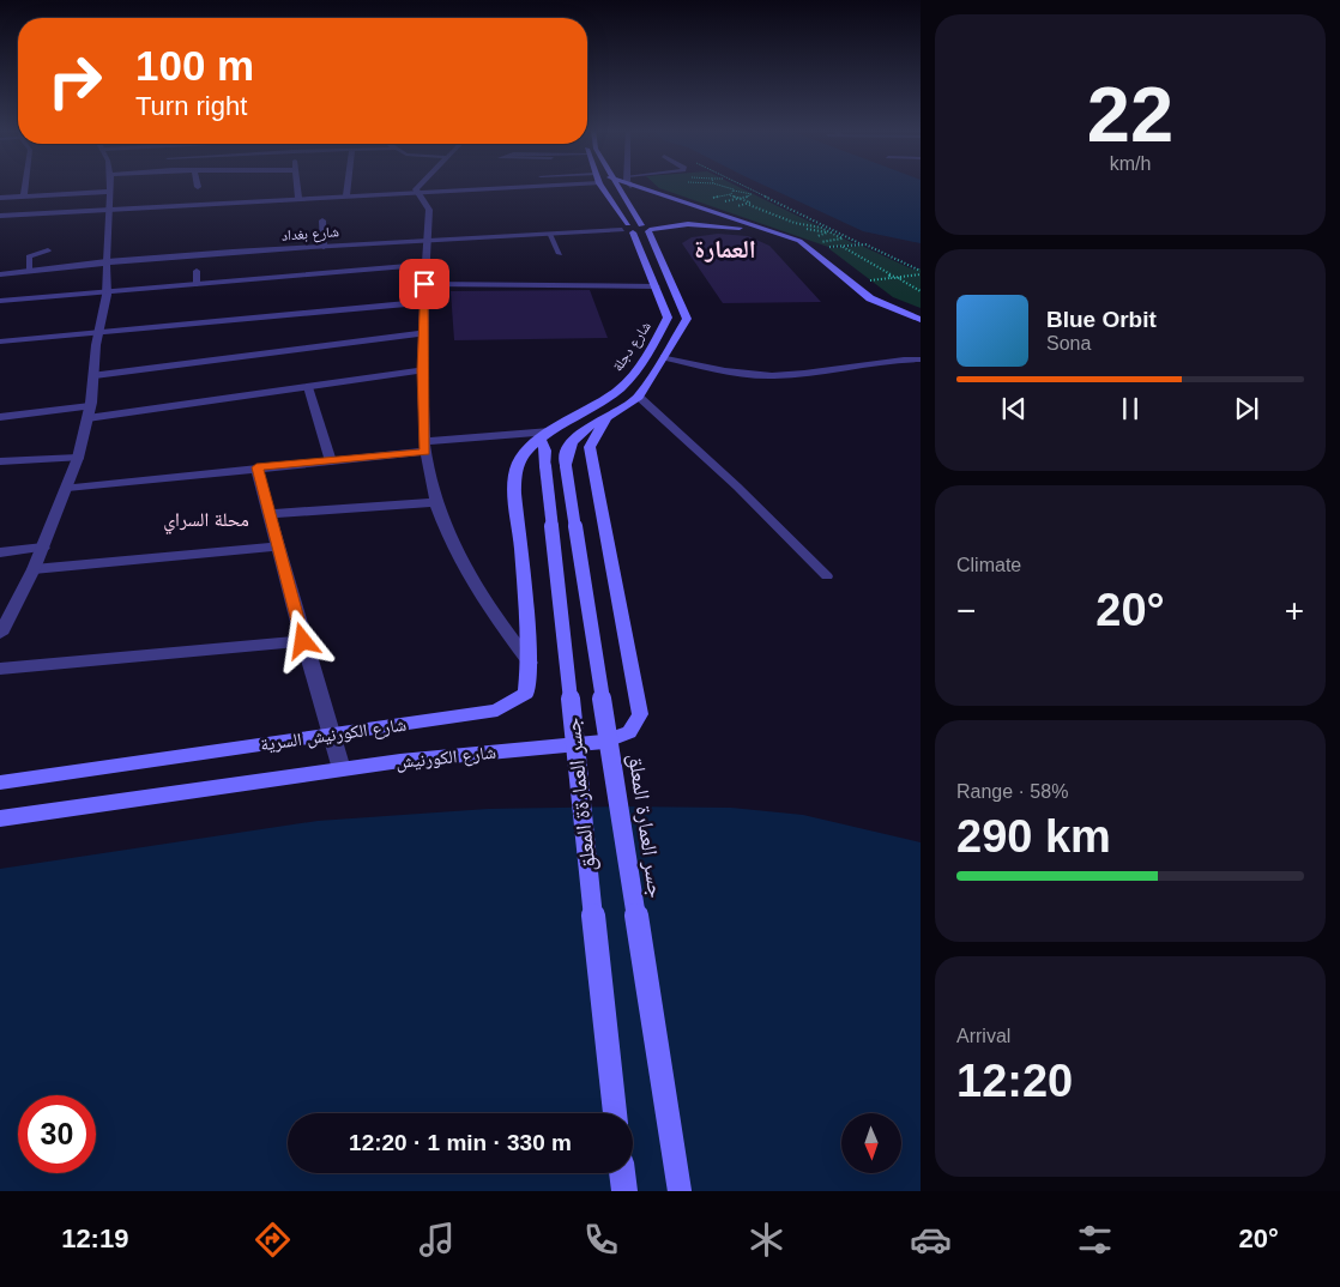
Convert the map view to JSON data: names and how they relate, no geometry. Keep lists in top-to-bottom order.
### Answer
{
  "streets": {
    "main road": [
      "شارع دجلة",
      "شارع الكورنيش السرية",
      "شارع الكورنيش",
      "جسر العمارةة المعلق",
      "جسر العمارة المعلق"
    ],
    "street": ["شارع بغداد"]
  },
  "crossings": [
    ["شارع بغداد", "شارع دجلة"],
    ["شارع دجلة", "شارع الكورنيش السرية"],
    ["شارع دجلة", "شارع الكورنيش"],
    ["شارع دجلة", "جسر العمارةة المعلق"],
    ["شارع دجلة", "جسر العمارة المعلق"]
  ],
  "districts": ["العمارة", "محلة السراي"],
  "north": "bottom",
  "page": {
    "tile": [
      ["22", "km/h"],
      "Climate",
      ["Range · 58%", "290 km"],
      ["Arrival", "12:20"]
    ],
    "turn": ["100 m", "Turn right"],
    "song": ["Blue Orbit", "Sona"],
    "heat": ["−", "20°", "+"],
    "limit": "30",
    "trip": "12:20 · 1 min · 330 m",
    "tabs": ["12:19", "20°"]
  }
}
